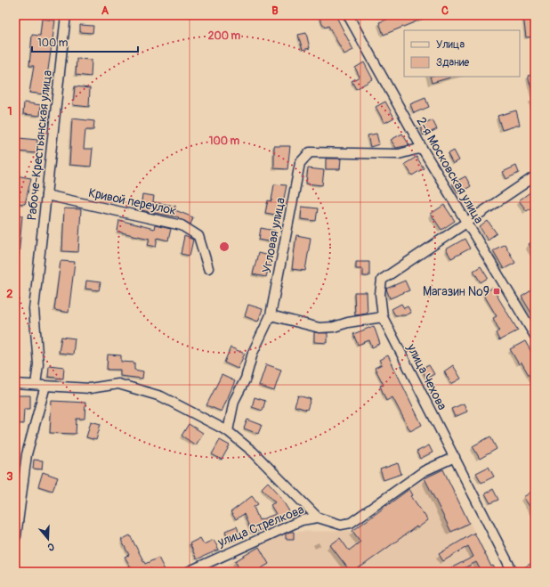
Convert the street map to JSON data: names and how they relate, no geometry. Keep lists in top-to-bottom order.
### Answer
{
  "streets": {
    "street": [
      "Рабоче-Крестьянская улица",
      "2-я Московская улица",
      "Кривой переулок",
      "Угловая улица",
      "улица Чехова",
      "улица Стрелкова"
    ]
  },
  "crossings": [
    ["Рабоче-Крестьянская улица", "Кривой переулок"],
    ["2-я Московская улица", "Угловая улица"],
    ["2-я Московская улица", "улица Чехова"],
    ["улица Чехова", "улица Стрелкова"]
  ],
  "places": {
    "transit": ["Магазин №9"]
  },
  "legend": ["Улица", "Здание"],
  "scale_bar": "100 m",
  "north": "bottom",
  "grid": {
    "columns": ["A", "B", "C"],
    "rows": ["1", "2", "3"]
  },
  "rings": ["200 m", "100 m"]
}
